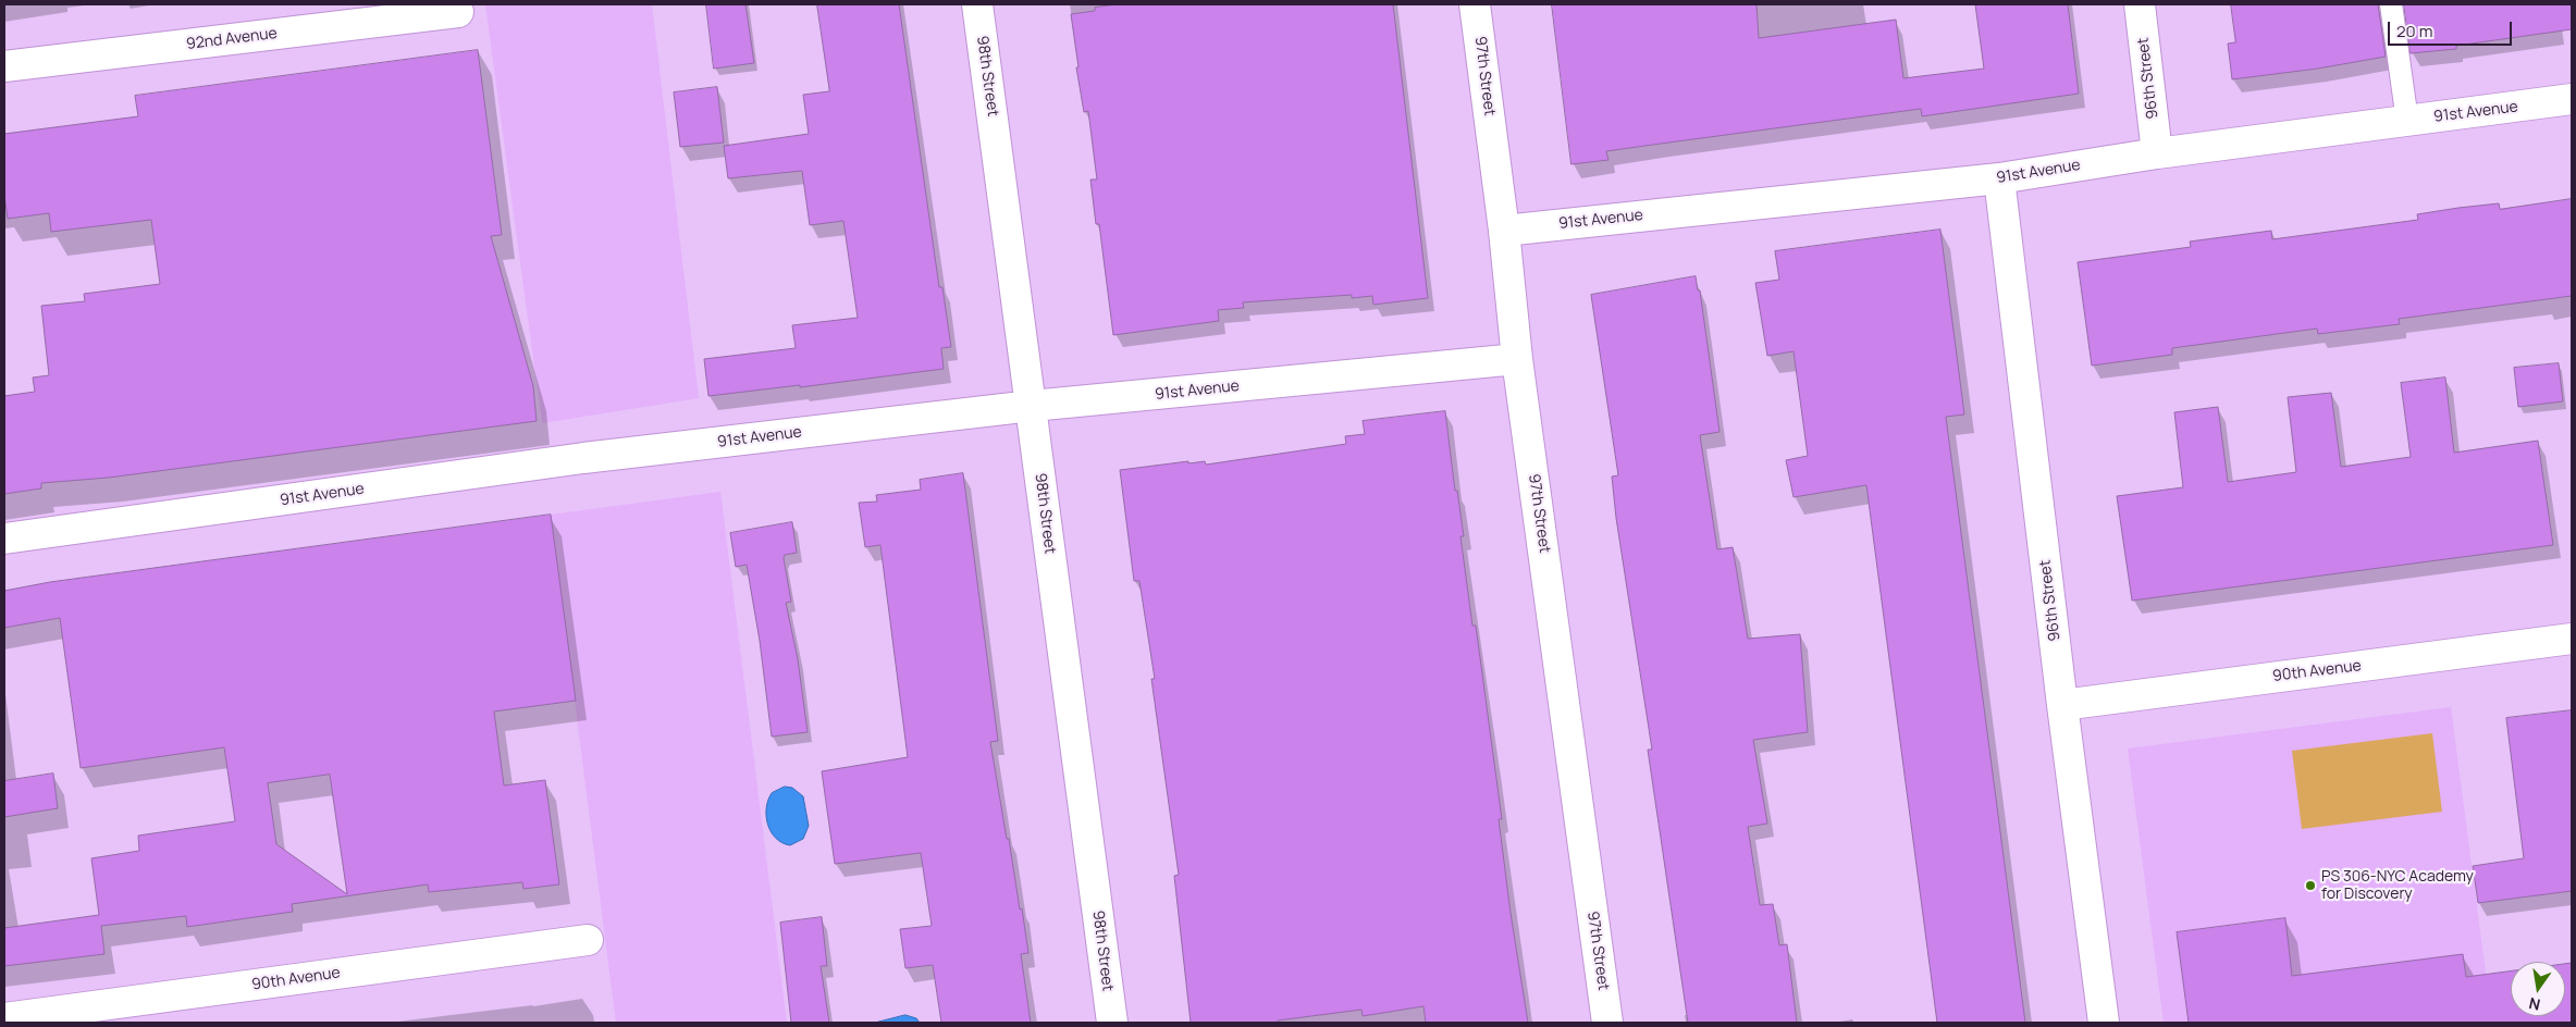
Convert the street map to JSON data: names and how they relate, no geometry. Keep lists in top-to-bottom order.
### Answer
{
  "streets": {
    "street": [
      "92nd Avenue",
      "98th Street",
      "97th Street",
      "96th Street",
      "91st Avenue",
      "90th Avenue"
    ]
  },
  "crossings": [
    ["98th Street", "91st Avenue"],
    ["97th Street", "91st Avenue"],
    ["96th Street", "91st Avenue"],
    ["96th Street", "90th Avenue"]
  ],
  "places": ["PS 306-NYC Academy for Discovery"],
  "scale_bar": "20 m",
  "north": "bottom"
}
